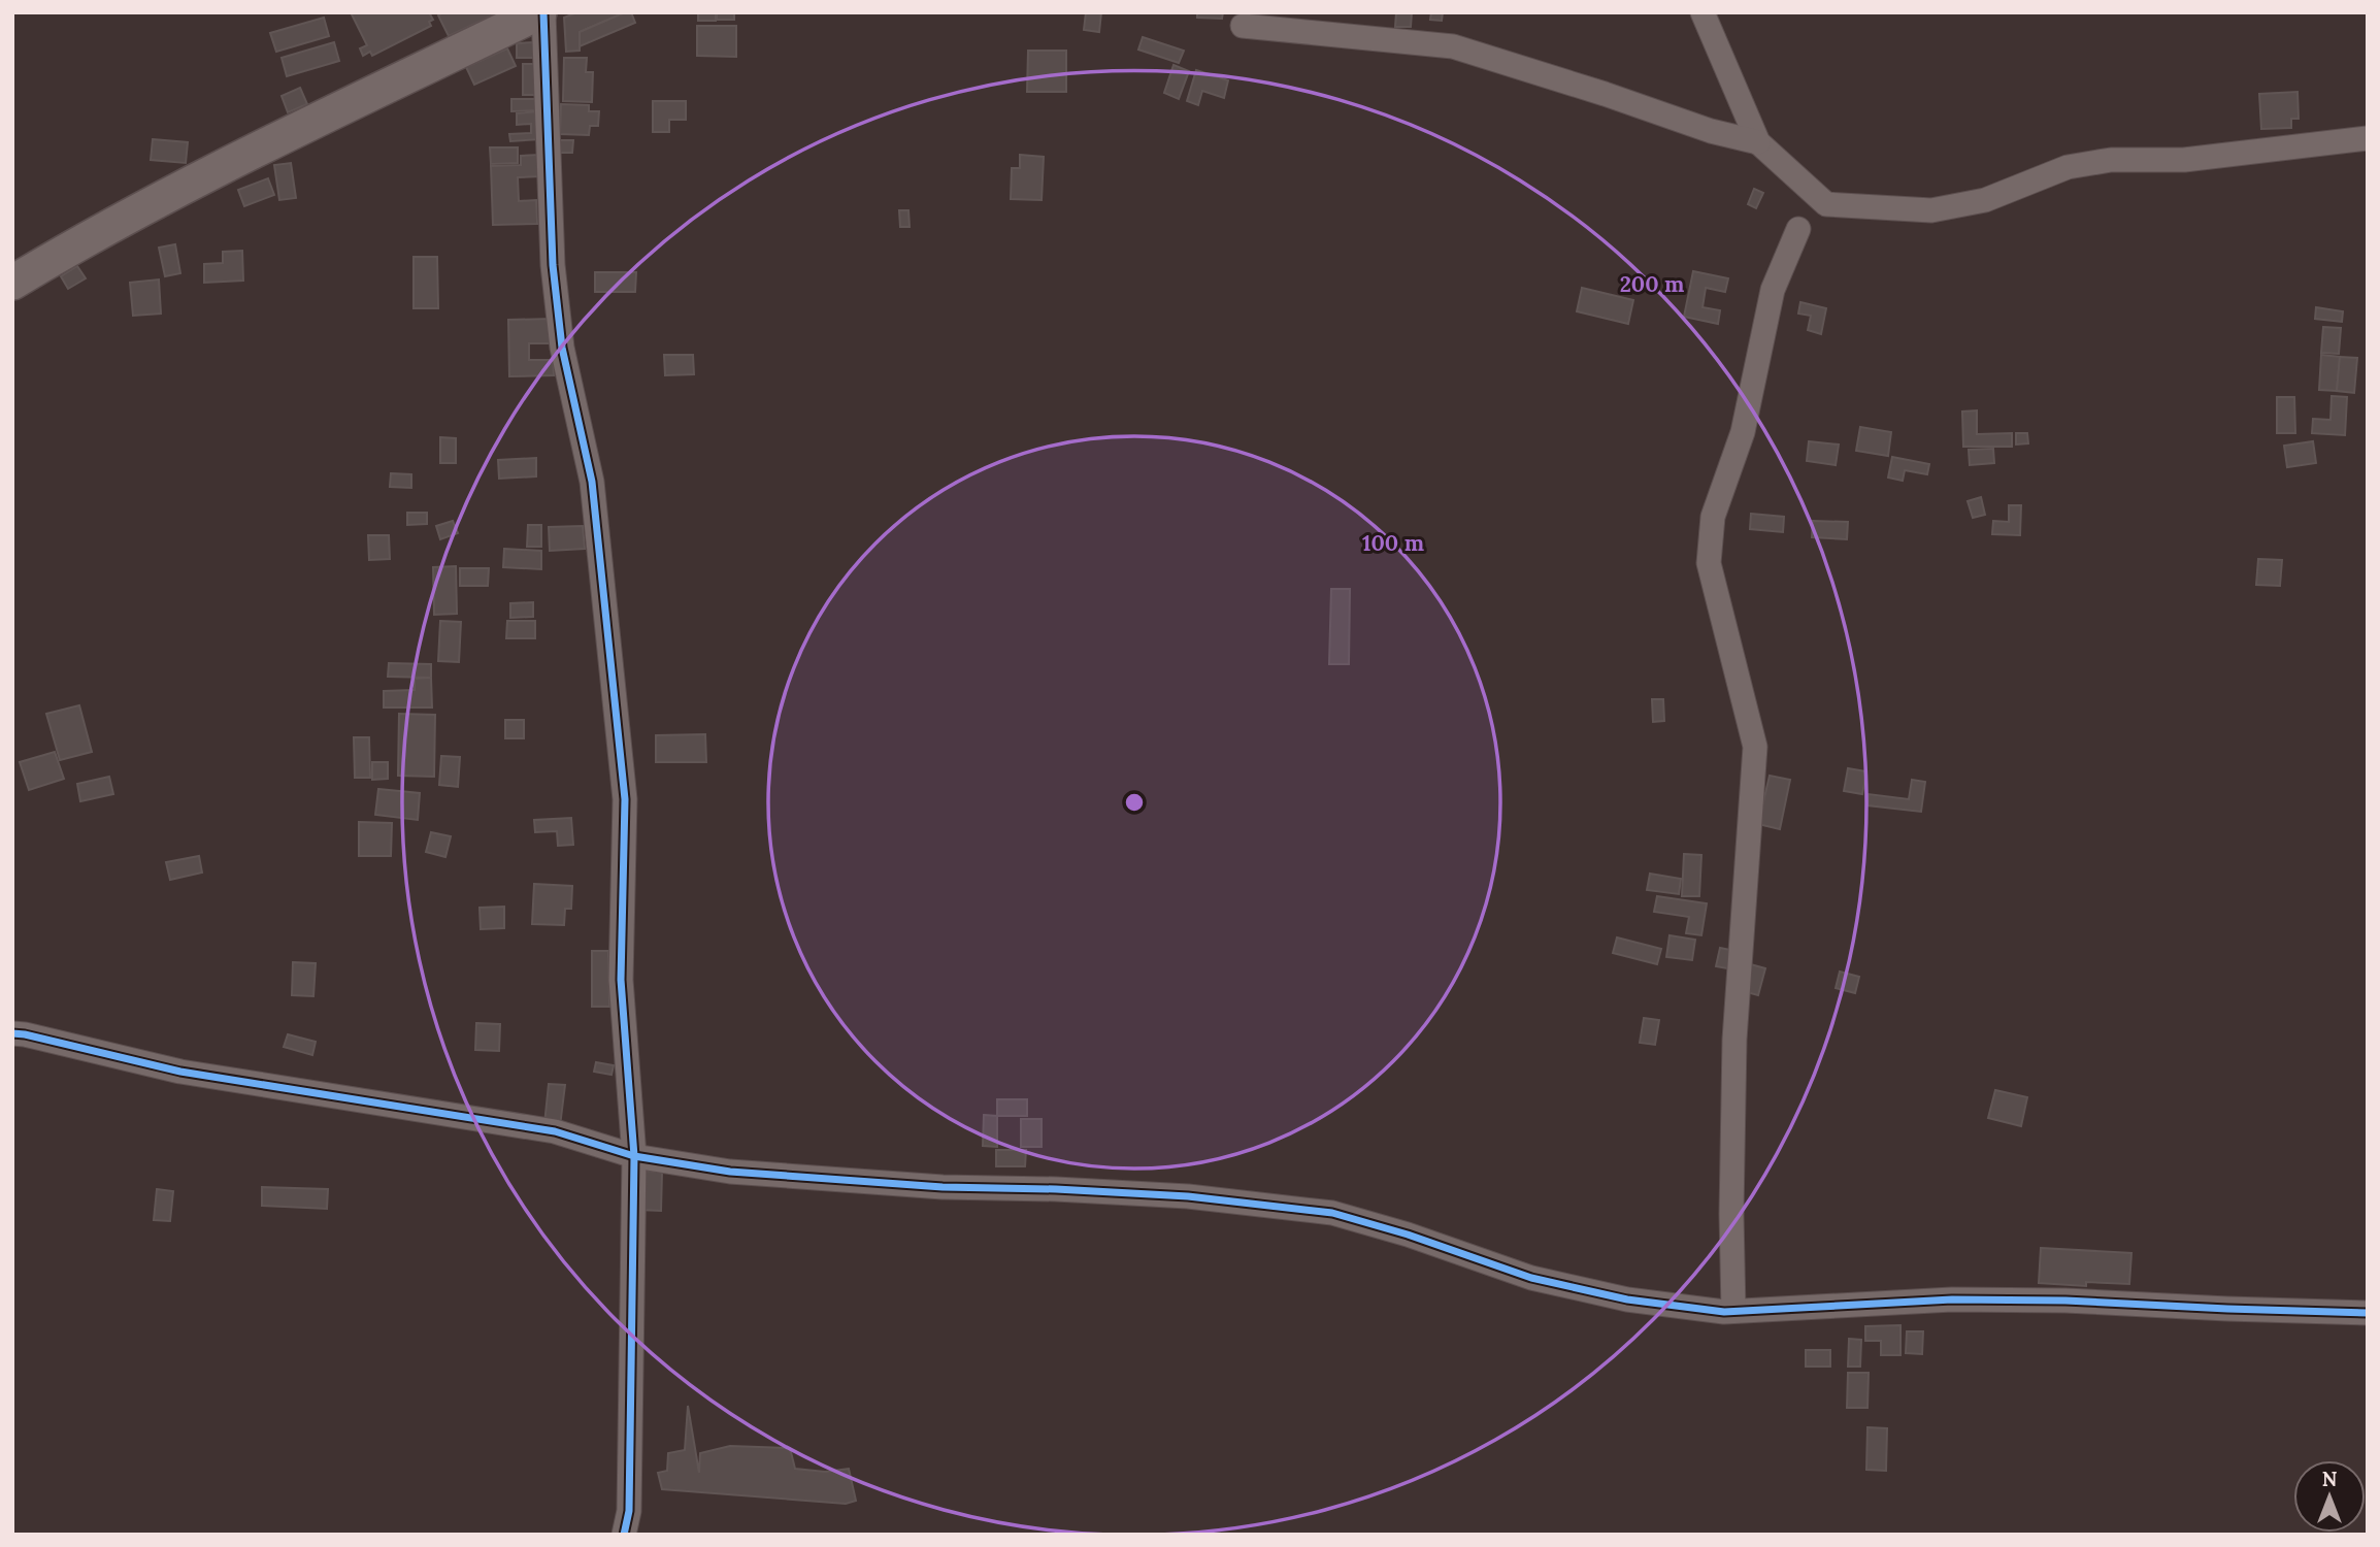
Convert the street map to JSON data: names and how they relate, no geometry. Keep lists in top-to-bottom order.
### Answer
{
  "north": "top",
  "rings": ["200 m", "100 m"]
}
